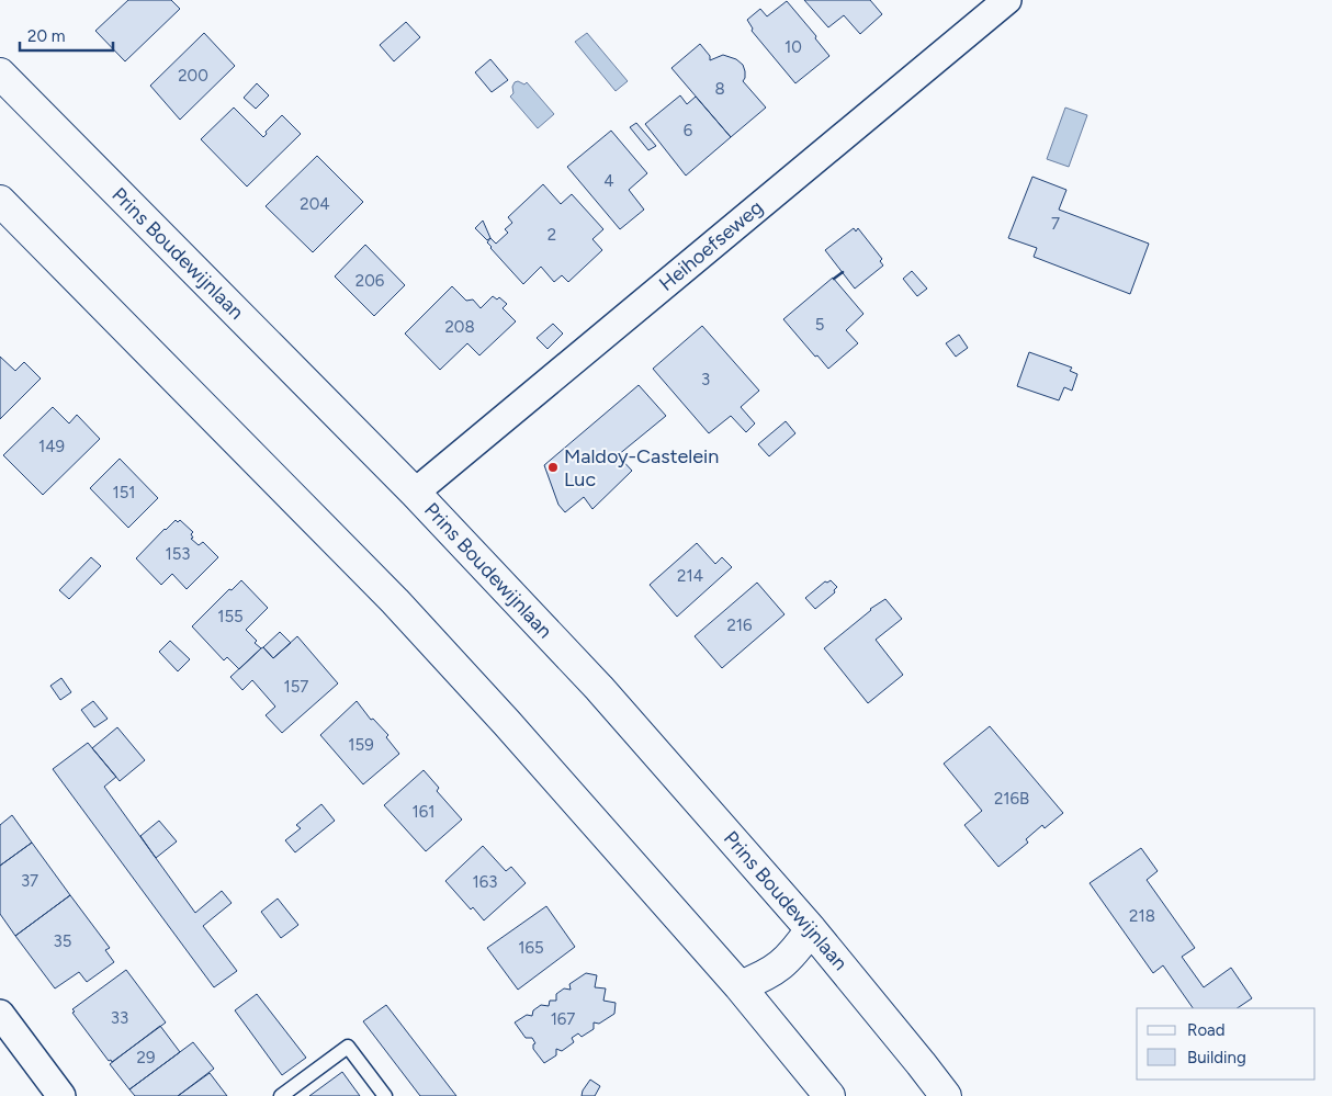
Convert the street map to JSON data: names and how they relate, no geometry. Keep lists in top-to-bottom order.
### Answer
{
  "streets": {
    "main road": ["Prins Boudewijnlaan"],
    "street": ["Heihoefseweg"]
  },
  "crossings": [
    ["Heihoefseweg", "Prins Boudewijnlaan"]
  ],
  "places": ["Maldoy-Castelein Luc"],
  "house_numbers": [
    "10",
    "200",
    "8",
    "6",
    "4",
    "204",
    "7",
    "2",
    "206",
    "5",
    "208",
    "3",
    "149",
    "151",
    "153",
    "214",
    "155",
    "216",
    "157",
    "159",
    "216B",
    "161",
    "37",
    "163",
    "218",
    "35",
    "165",
    "33",
    "167",
    "29"
  ],
  "legend": ["Road", "Building"],
  "scale_bar": "20 m"
}
